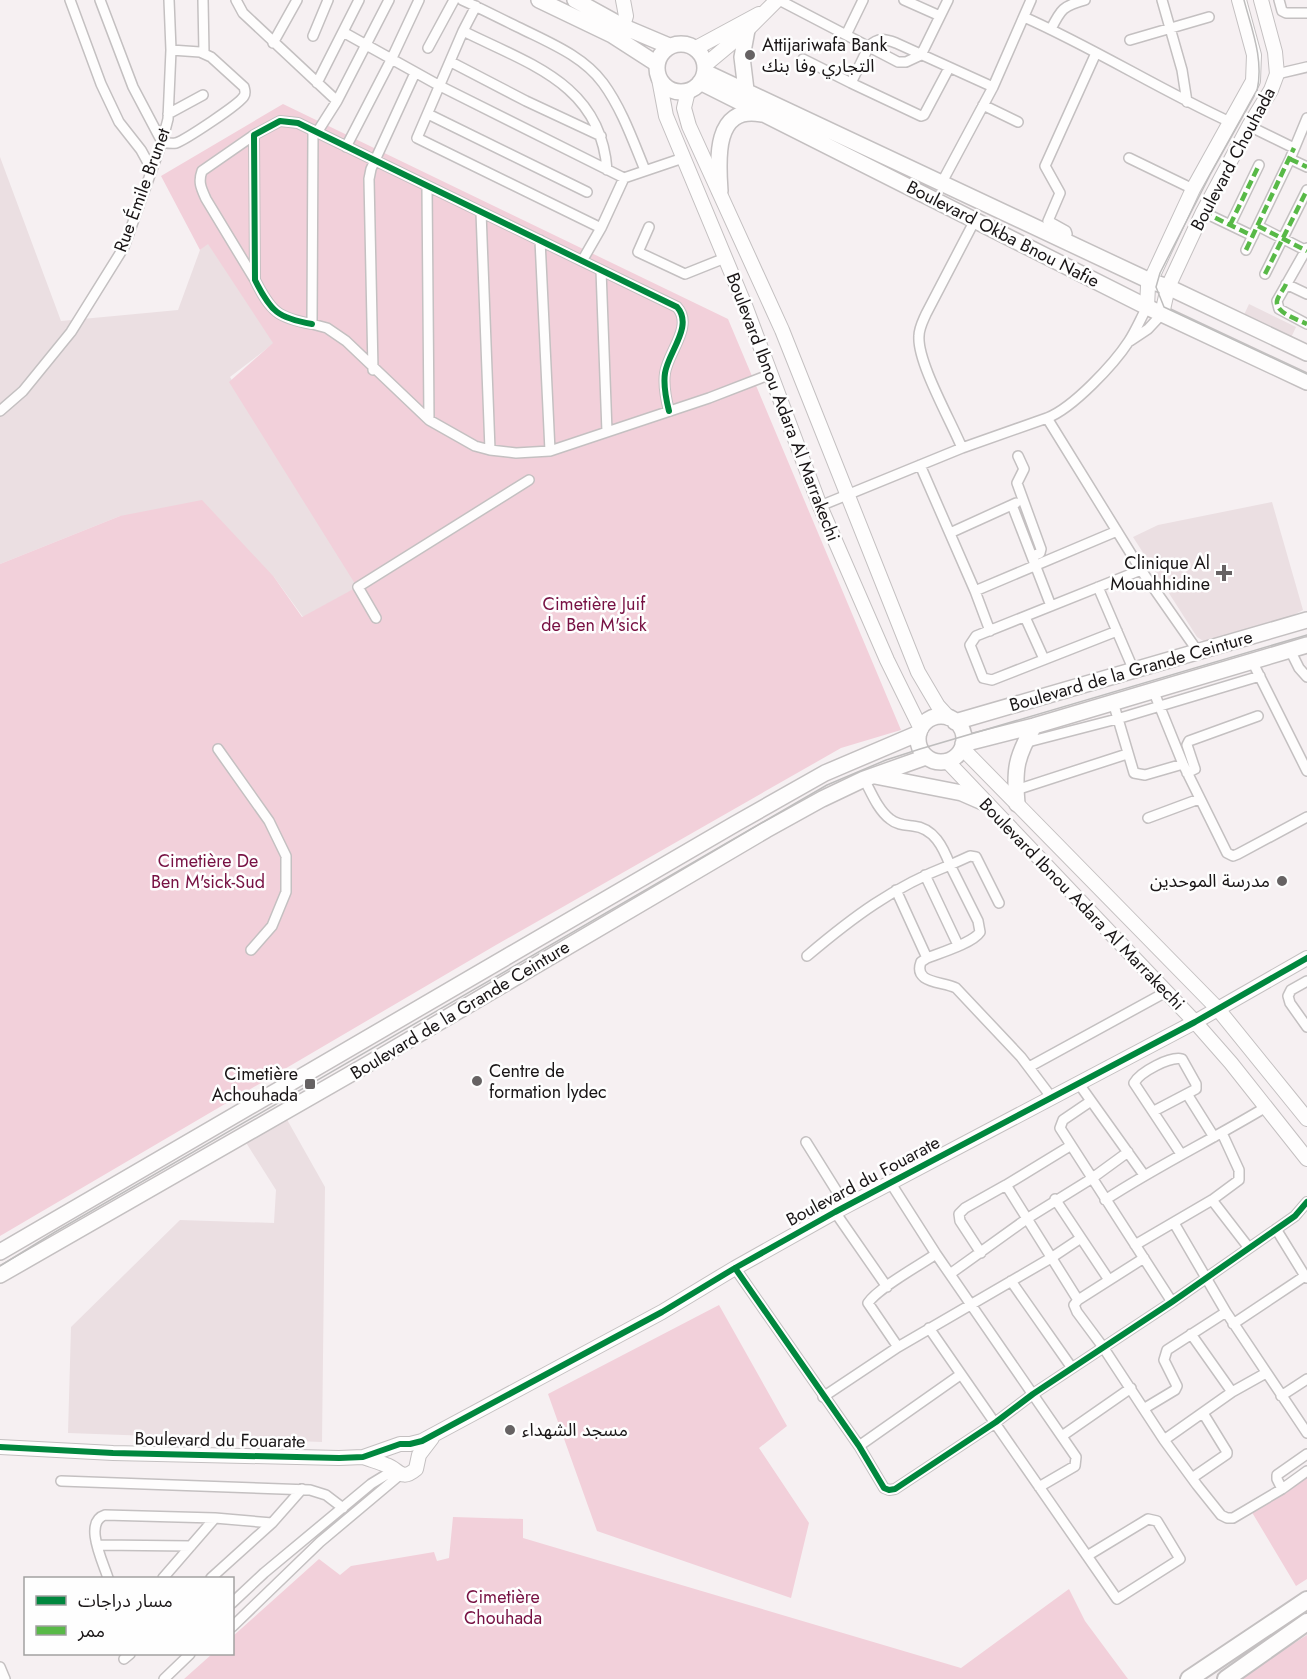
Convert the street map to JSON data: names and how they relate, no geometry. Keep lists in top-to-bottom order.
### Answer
{
  "streets": {
    "main road": [
      "Boulevard Chouhada",
      "Boulevard Okba Bnou Nafie",
      "Boulevard Ibnou Adara Al Marrakechi",
      "Boulevard de la Grande Ceinture",
      "Boulevard du Fouarate"
    ],
    "street": ["Rue Émile Brunet"]
  },
  "crossings": [
    ["Boulevard Chouhada", "Boulevard Okba Bnou Nafie"],
    ["Boulevard Okba Bnou Nafie", "Boulevard Ibnou Adara Al Marrakechi"],
    ["Boulevard Ibnou Adara Al Marrakechi", "Boulevard de la Grande Ceinture"],
    ["Boulevard Ibnou Adara Al Marrakechi", "Boulevard du Fouarate"]
  ],
  "parks": ["Cimetière Juif de Ben M'sick", "Cimetière De Ben M'sick-Sud", "Cimetière Chouhada"],
  "places": {
    "other": [
      "Attijariwafa Bank التجاري وفا بنك",
      "مدرسة الموحدين",
      "Centre de formation lydec",
      "مسجد الشهداء"
    ],
    "health": ["Clinique Al Mouahhidine"],
    "transit": ["Cimetière Achouhada"]
  },
  "legend": ["مسار دراجات", "ممر"]
}
